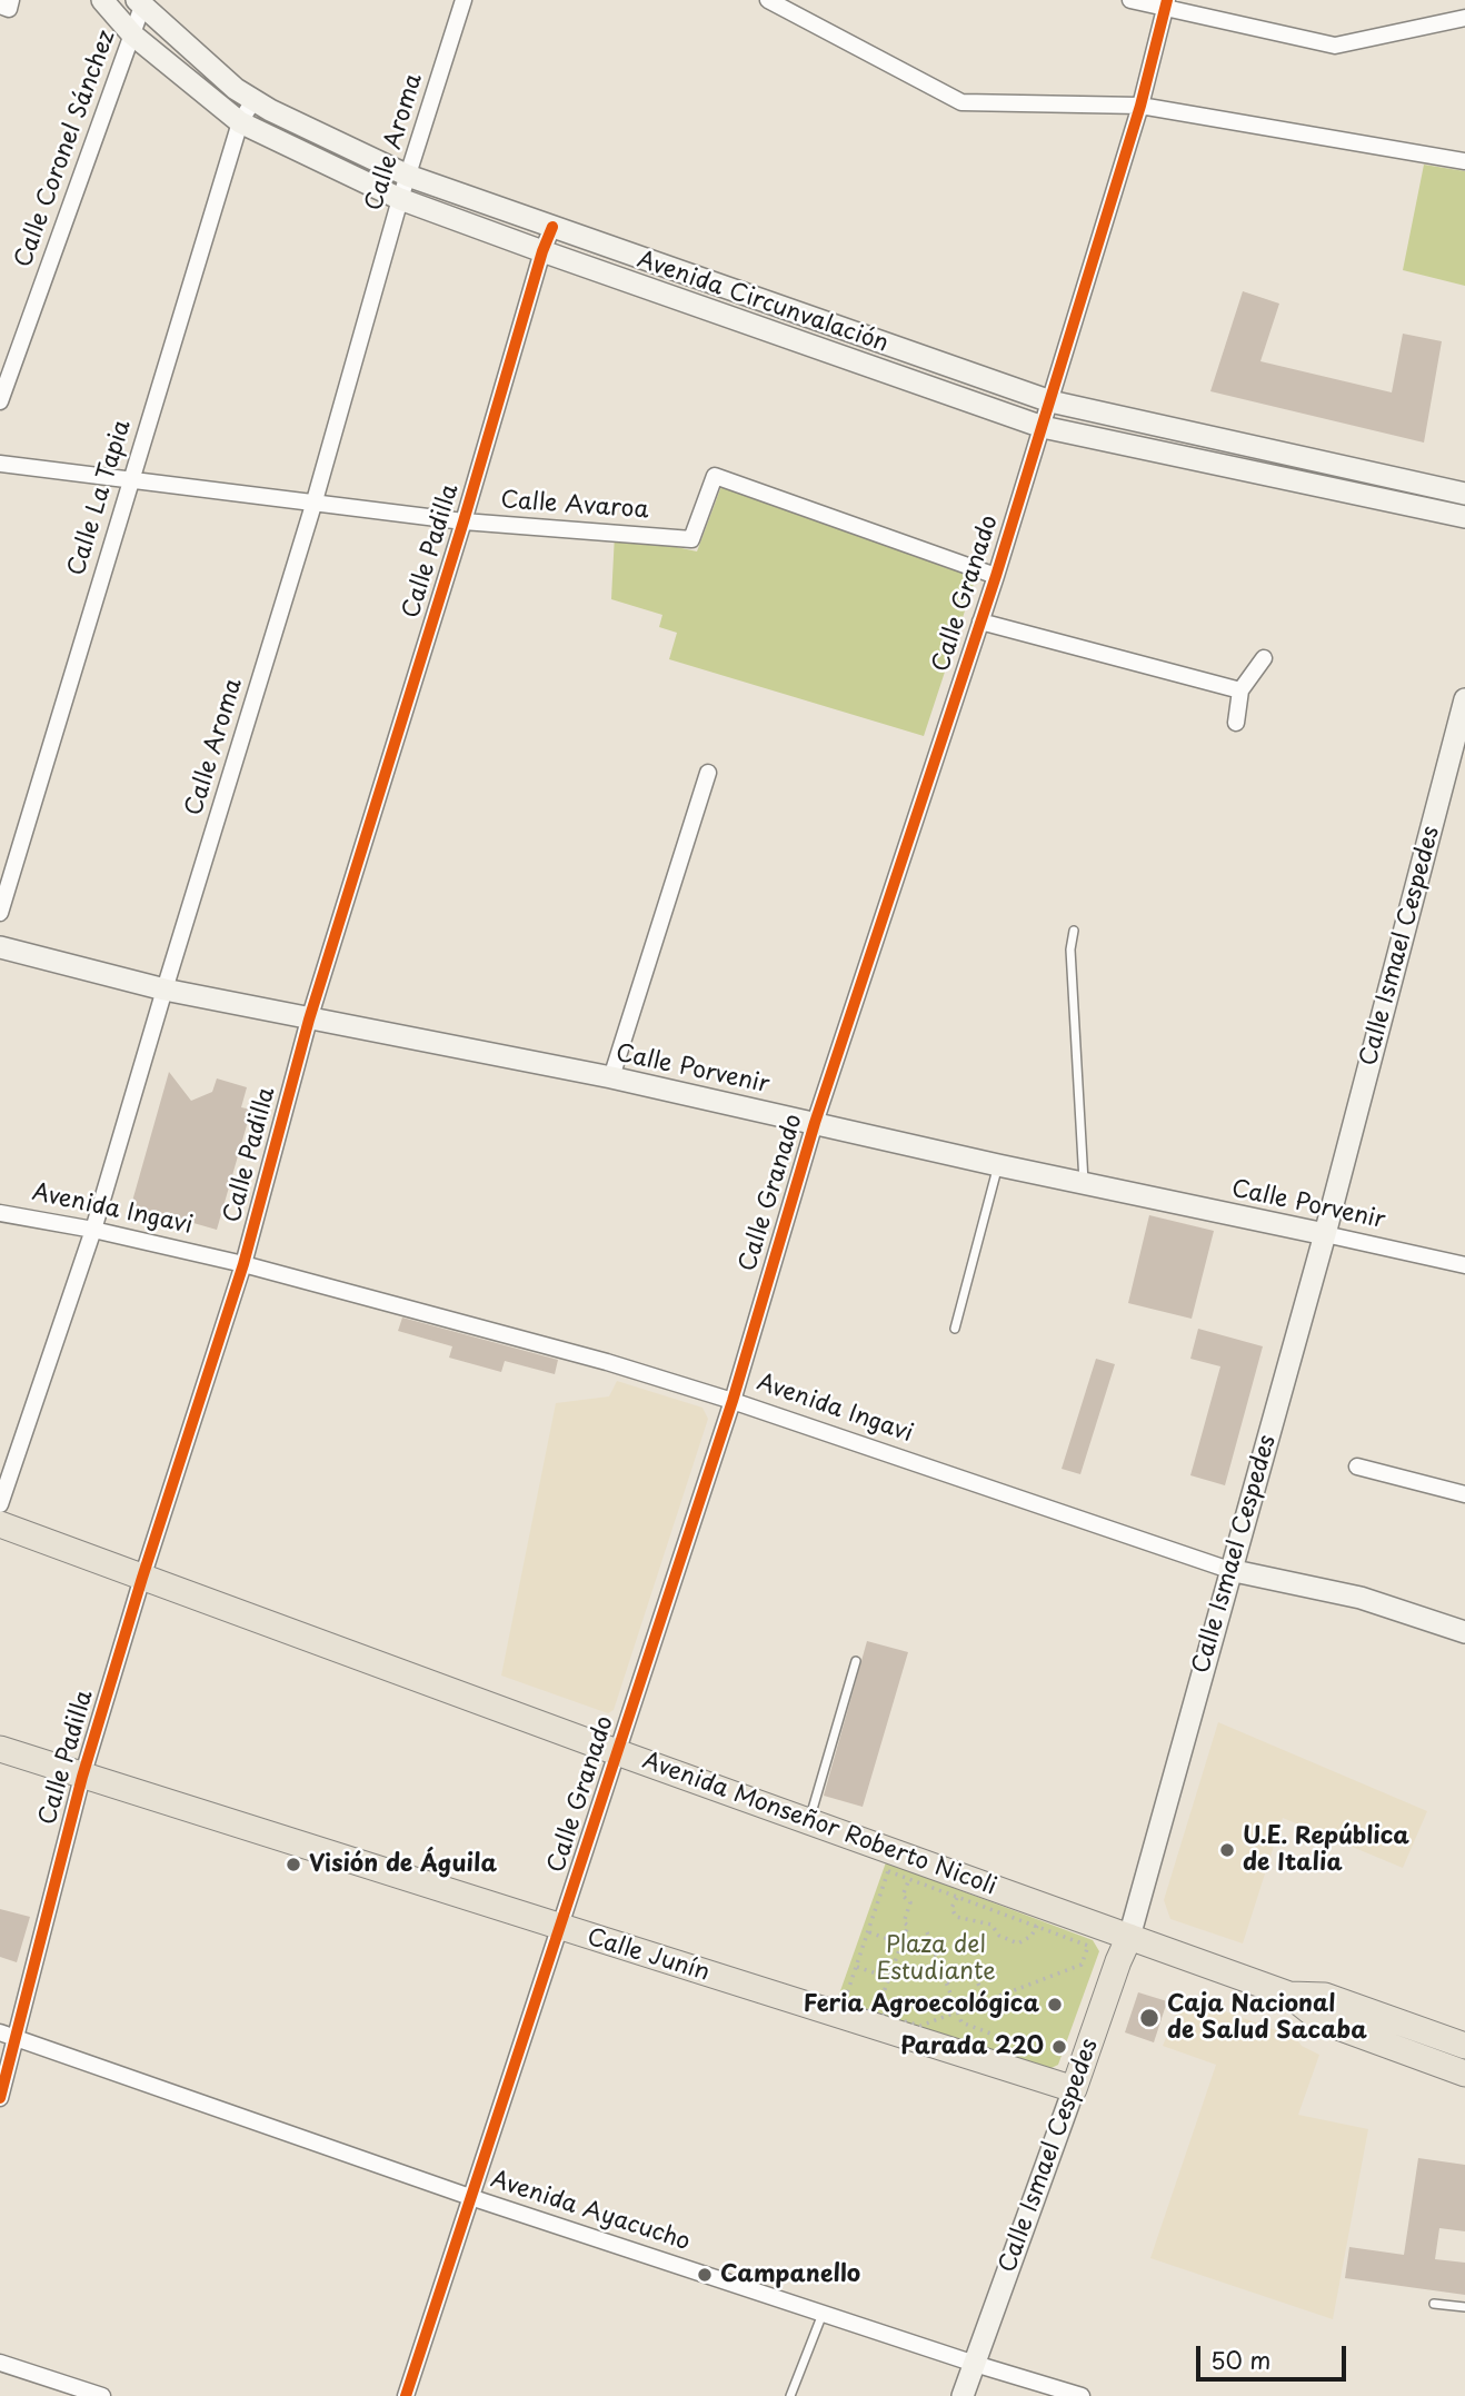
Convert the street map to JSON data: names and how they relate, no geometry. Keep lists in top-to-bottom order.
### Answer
{
  "streets": {
    "main road": [
      "Avenida Circunvalación",
      "Calle Ismael Cespedes",
      "Calle Porvenir",
      "Avenida Ingavi",
      "Avenida Monseñor Roberto Nicoli",
      "Calle Junín"
    ],
    "street": [
      "Calle Aroma",
      "Calle Coronel Sánchez",
      "Calle La Tapia",
      "Calle Avaroa",
      "Calle Padilla",
      "Calle Granado",
      "Avenida Ayacucho"
    ]
  },
  "crossings": [
    ["Calle Aroma", "Avenida Circunvalación"],
    ["Calle Aroma", "Calle Avaroa"],
    ["Calle Aroma", "Calle Porvenir"],
    ["Calle Aroma", "Avenida Ingavi"],
    ["Calle Coronel Sánchez", "Avenida Circunvalación"],
    ["Avenida Circunvalación", "Calle La Tapia"],
    ["Avenida Circunvalación", "Calle Padilla"],
    ["Avenida Circunvalación", "Calle Granado"],
    ["Calle La Tapia", "Calle Avaroa"],
    ["Calle Avaroa", "Calle Padilla"],
    ["Calle Avaroa", "Calle Granado"],
    ["Calle Padilla", "Calle Porvenir"],
    ["Calle Padilla", "Avenida Ingavi"],
    ["Calle Padilla", "Avenida Monseñor Roberto Nicoli"],
    ["Calle Padilla", "Calle Junín"],
    ["Calle Padilla", "Avenida Ayacucho"],
    ["Calle Granado", "Calle Porvenir"],
    ["Calle Granado", "Avenida Ingavi"],
    ["Calle Granado", "Avenida Monseñor Roberto Nicoli"],
    ["Calle Granado", "Calle Junín"],
    ["Calle Granado", "Avenida Ayacucho"],
    ["Calle Ismael Cespedes", "Calle Porvenir"],
    ["Calle Ismael Cespedes", "Avenida Ingavi"],
    ["Calle Ismael Cespedes", "Avenida Monseñor Roberto Nicoli"],
    ["Calle Ismael Cespedes", "Calle Junín"],
    ["Calle Ismael Cespedes", "Avenida Ayacucho"]
  ],
  "parks": ["Plaza del Estudiante"],
  "places": [
    "U.E. República de Italia",
    "Visión de Águila",
    "Feria Agroecológica",
    "Caja Nacional de Salud Sacaba",
    "Parada 220",
    "Campanello"
  ],
  "scale_bar": "50 m"
}
